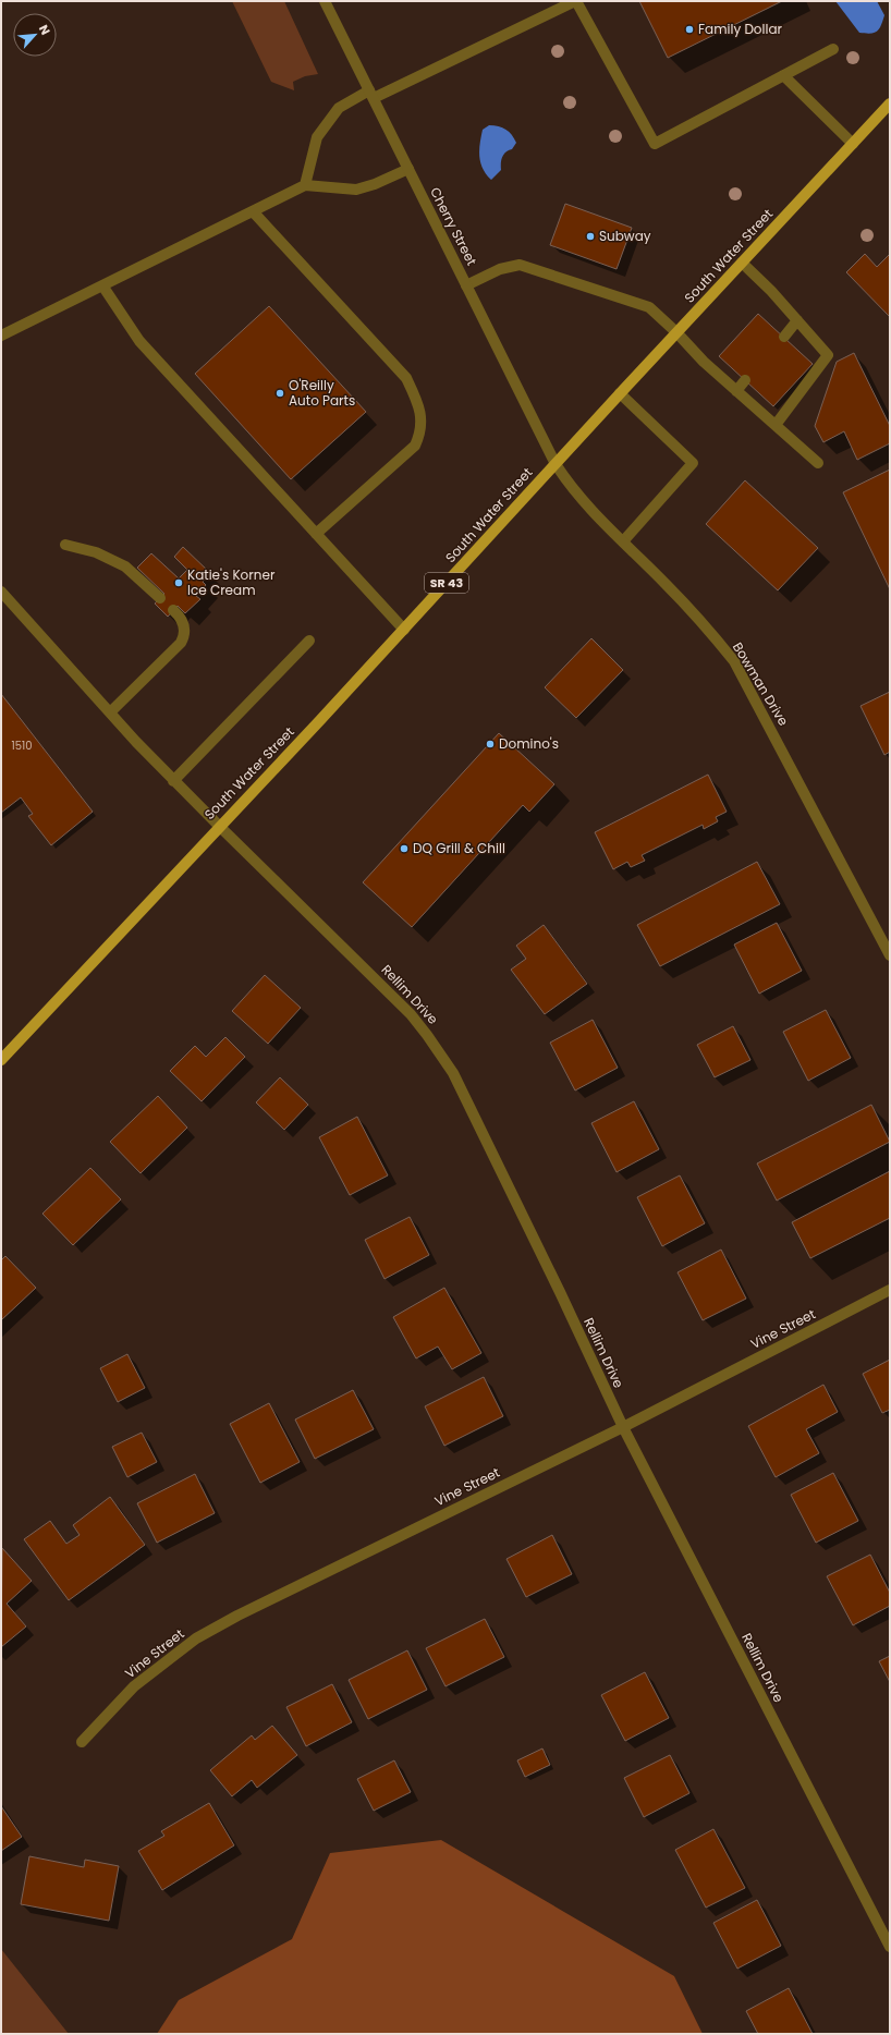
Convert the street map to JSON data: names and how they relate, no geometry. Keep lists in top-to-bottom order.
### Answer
{
  "streets": {
    "main road": ["South Water Street", "SR 43"],
    "street": [
      "Cherry Street",
      "Bowman Drive",
      "Rellim Drive",
      "Vine Street"
    ]
  },
  "crossings": [
    ["Cherry Street", "South Water Street"],
    ["Cherry Street", "Bowman Drive"],
    ["South Water Street", "Bowman Drive"],
    ["South Water Street", "Rellim Drive"],
    ["Rellim Drive", "Vine Street"]
  ],
  "places": [
    "Family Dollar",
    "Subway",
    "O'Reilly Auto Parts",
    "Katie's Korner Ice Cream",
    "Domino's",
    "DQ Grill & Chill"
  ],
  "house_numbers": ["1510"],
  "north": "top right"
}
